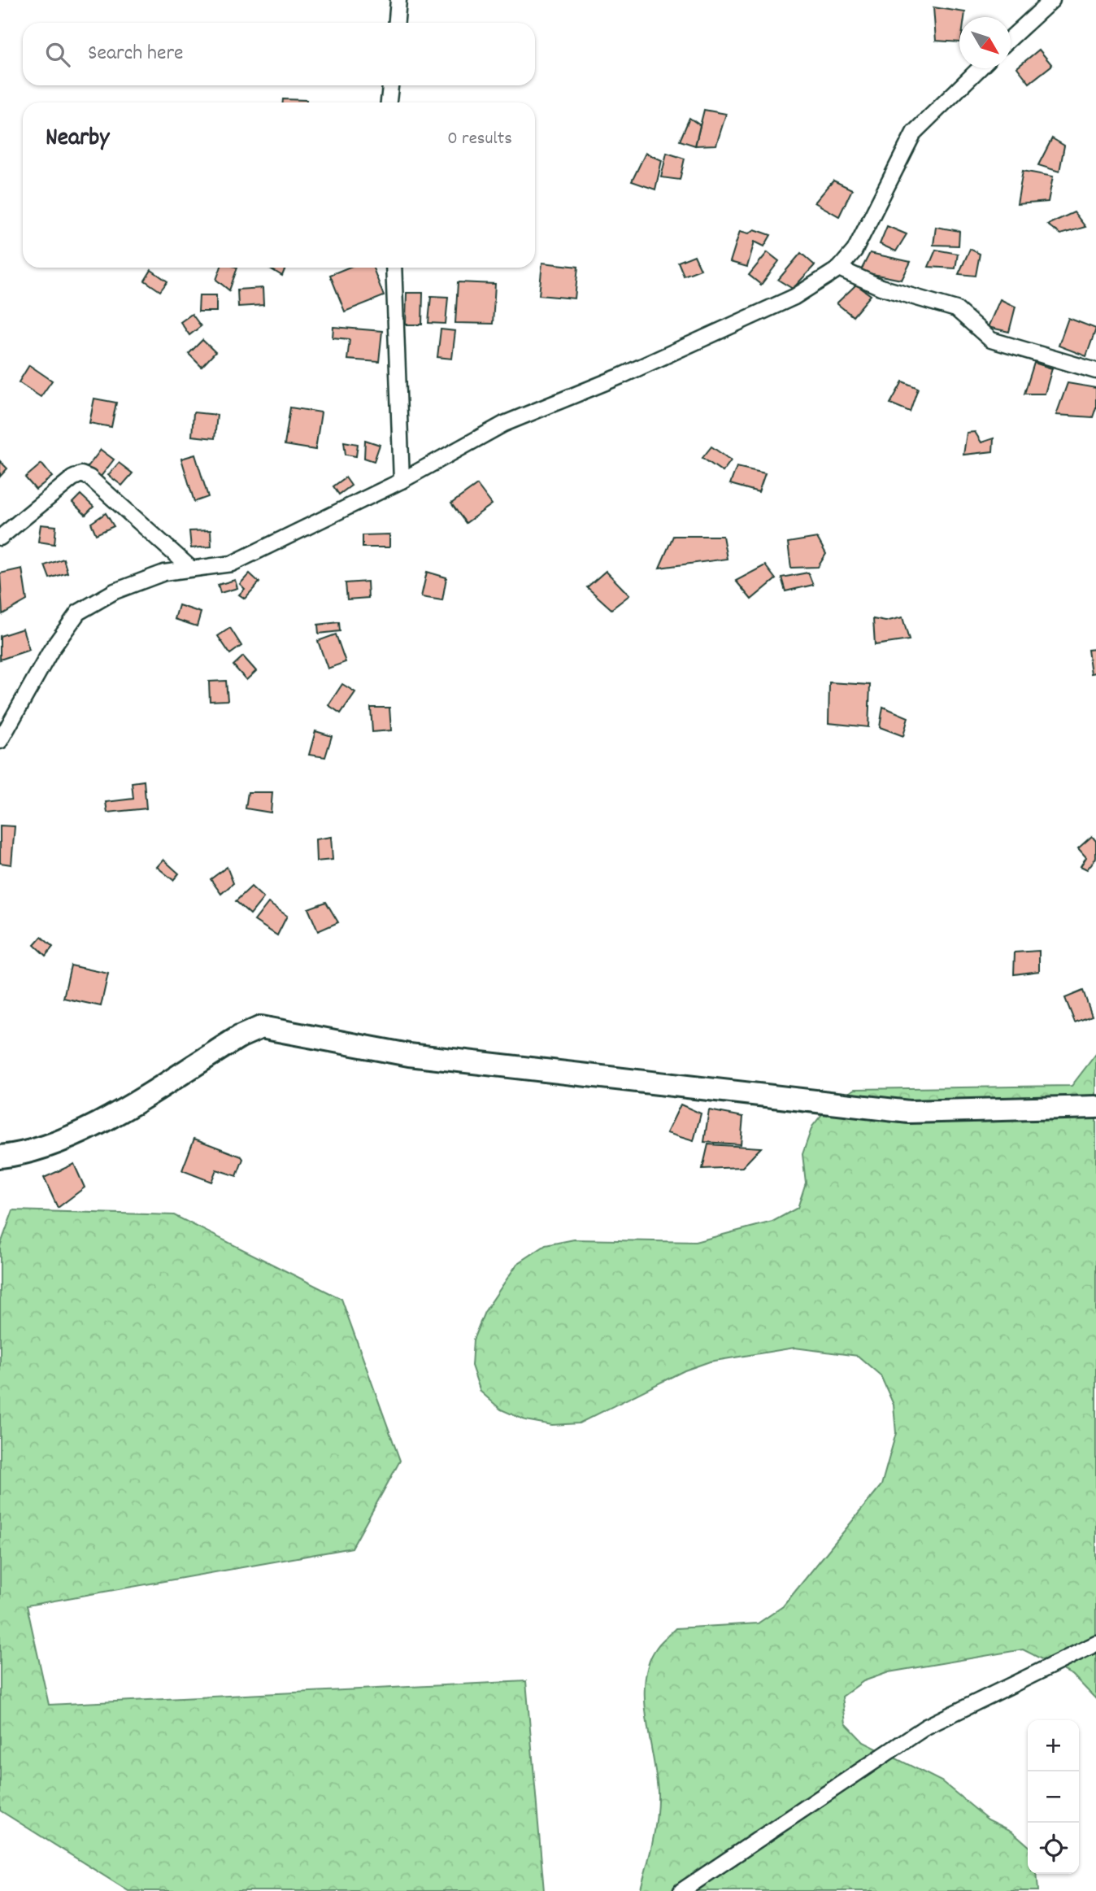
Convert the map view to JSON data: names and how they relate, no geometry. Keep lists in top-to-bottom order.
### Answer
{
  "north": "bottom right",
  "page": {
    "search": "Search here",
    "heading": ["Nearby", "0 results"],
    "map_buttons": ["+", "−"]
  }
}
